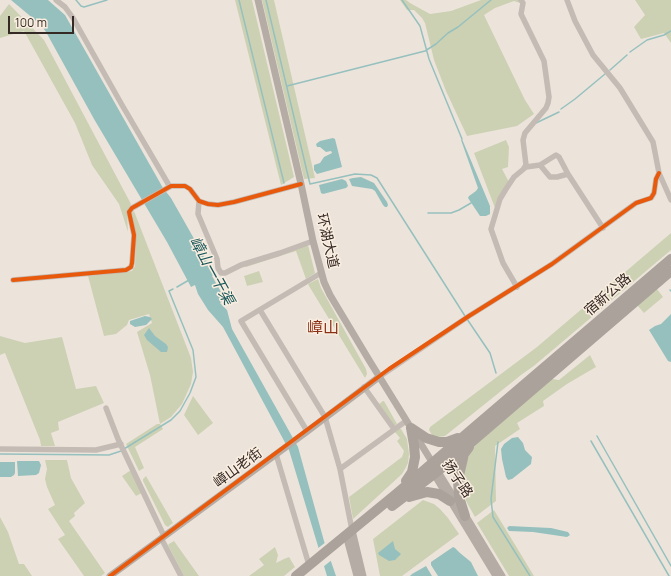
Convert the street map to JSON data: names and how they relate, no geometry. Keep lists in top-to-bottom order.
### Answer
{
  "streets": {
    "highway": ["宿新公路"],
    "main road": ["环湖大道", "嶂山老街", "扬子路"]
  },
  "crossings": [
    ["环湖大道", "嶂山老街"],
    ["环湖大道", "扬子路"]
  ],
  "districts": ["嶂山"],
  "water": ["嶂山一干渠"],
  "scale_bar": "100 m"
}
